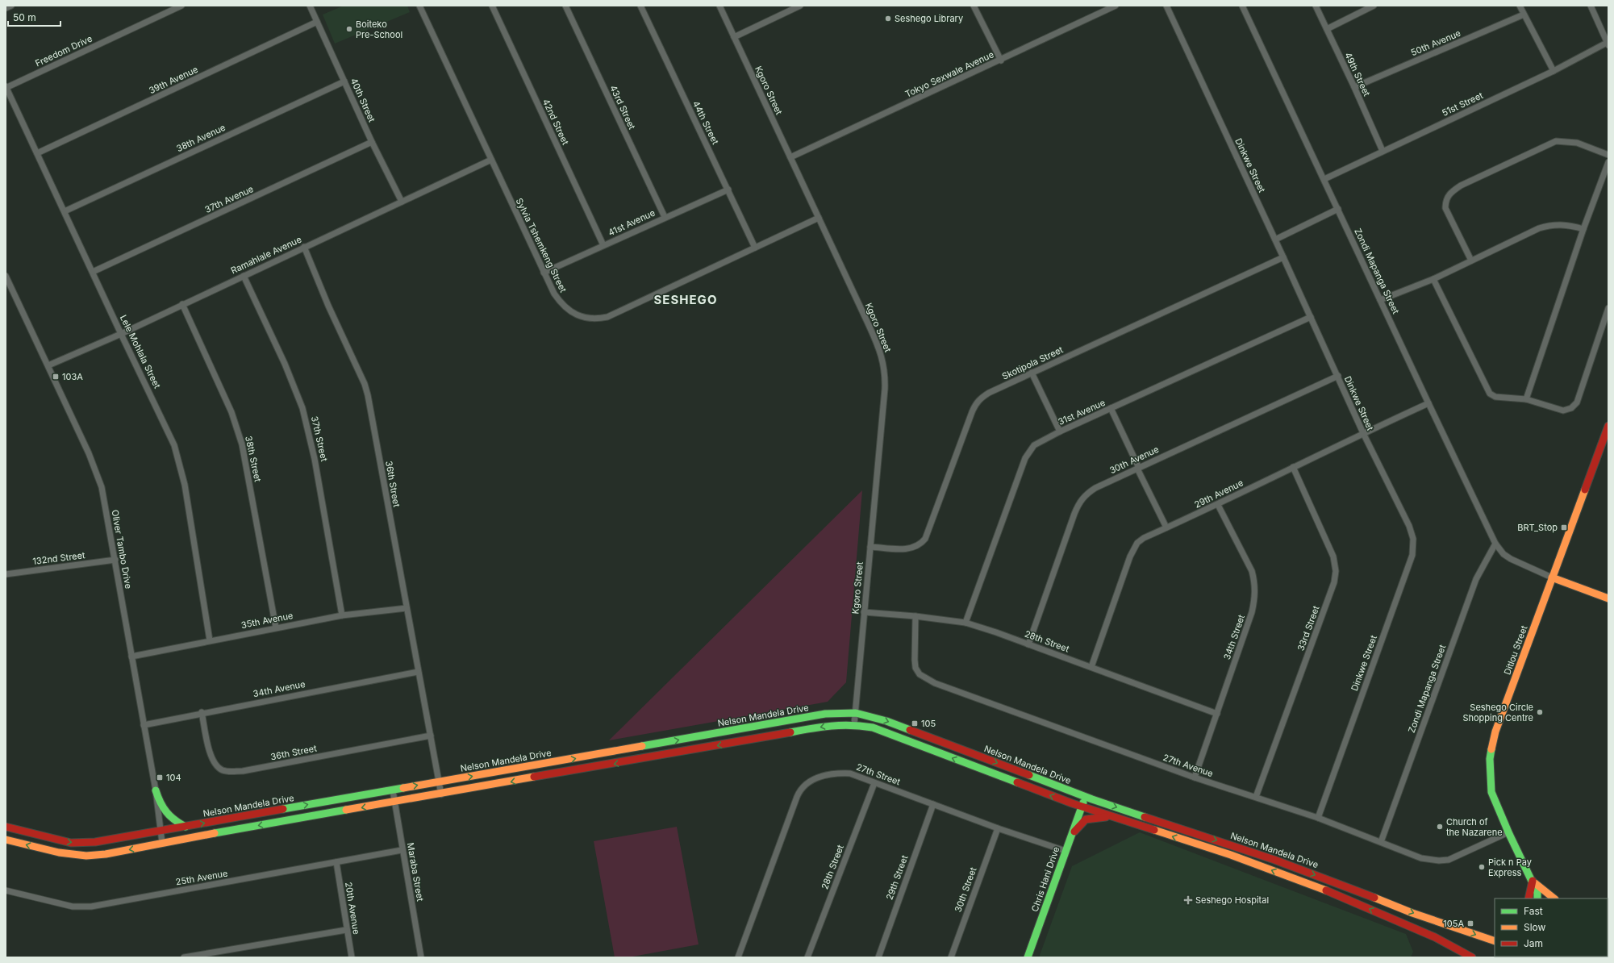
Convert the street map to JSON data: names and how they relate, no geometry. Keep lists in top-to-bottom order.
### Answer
{
  "streets": {
    "main road": ["Ditlou Street", "Nelson Mandela Drive", "Chris Hani Drive"],
    "street": [
      "50th Avenue",
      "Freedom Drive",
      "Tokyo Sexwale Avenue",
      "49th Street",
      "39th Avenue",
      "Kgoro Street",
      "40th Street",
      "51st Street",
      "43rd Street",
      "42nd Street",
      "44th Street",
      "38th Avenue",
      "Dinkwe Street",
      "37th Avenue",
      "41st Avenue",
      "Sylvia Tshemkeng Street",
      "Ramahlale Avenue",
      "Zondi Mapanga Street",
      "Lele Mohlala Street",
      "Skotipola Street",
      "31st Avenue",
      "37th Street",
      "38th Street",
      "30th Avenue",
      "36th Street",
      "29th Avenue",
      "Oliver Tambo Drive",
      "132nd Street",
      "35th Avenue",
      "33rd Street",
      "34th Street",
      "28th Street",
      "34th Avenue",
      "27th Avenue",
      "27th Street",
      "Maraba Street",
      "25th Avenue",
      "29th Street",
      "30th Street",
      "20th Avenue"
    ]
  },
  "crossings": [
    ["50th Avenue", "49th Street"],
    ["Freedom Drive", "Lele Mohlala Street"],
    ["Tokyo Sexwale Avenue", "Kgoro Street"],
    ["49th Street", "51st Street"],
    ["39th Avenue", "40th Street"],
    ["39th Avenue", "Lele Mohlala Street"],
    ["Kgoro Street", "Sylvia Tshemkeng Street"],
    ["Kgoro Street", "Skotipola Street"],
    ["Kgoro Street", "28th Street"],
    ["Kgoro Street", "Nelson Mandela Drive"],
    ["40th Street", "38th Avenue"],
    ["40th Street", "37th Avenue"],
    ["40th Street", "Ramahlale Avenue"],
    ["51st Street", "Zondi Mapanga Street"],
    ["43rd Street", "41st Avenue"],
    ["42nd Street", "41st Avenue"],
    ["44th Street", "41st Avenue"],
    ["44th Street", "Sylvia Tshemkeng Street"],
    ["38th Avenue", "Lele Mohlala Street"],
    ["Dinkwe Street", "Skotipola Street"],
    ["Dinkwe Street", "31st Avenue"],
    ["Dinkwe Street", "30th Avenue"],
    ["Dinkwe Street", "29th Avenue"],
    ["Dinkwe Street", "27th Avenue"],
    ["37th Avenue", "Lele Mohlala Street"],
    ["41st Avenue", "Sylvia Tshemkeng Street"],
    ["Sylvia Tshemkeng Street", "Ramahlale Avenue"],
    ["Ramahlale Avenue", "Lele Mohlala Street"],
    ["Ramahlale Avenue", "37th Street"],
    ["Ramahlale Avenue", "38th Street"],
    ["Ramahlale Avenue", "36th Street"],
    ["Ramahlale Avenue", "Oliver Tambo Drive"],
    ["Zondi Mapanga Street", "29th Avenue"],
    ["Zondi Mapanga Street", "Ditlou Street"],
    ["Zondi Mapanga Street", "27th Avenue"],
    ["Lele Mohlala Street", "35th Avenue"],
    ["31st Avenue", "28th Street"],
    ["37th Street", "35th Avenue"],
    ["38th Street", "35th Avenue"],
    ["30th Avenue", "28th Street"],
    ["36th Street", "35th Avenue"],
    ["36th Street", "34th Avenue"],
    ["36th Street", "Nelson Mandela Drive"],
    ["29th Avenue", "33rd Street"],
    ["29th Avenue", "34th Street"],
    ["29th Avenue", "28th Street"],
    ["Oliver Tambo Drive", "132nd Street"],
    ["Oliver Tambo Drive", "35th Avenue"],
    ["Oliver Tambo Drive", "34th Avenue"],
    ["Oliver Tambo Drive", "Nelson Mandela Drive"],
    ["33rd Street", "27th Avenue"],
    ["34th Street", "28th Street"],
    ["34th Street", "27th Avenue"],
    ["28th Street", "27th Avenue"],
    ["28th Street", "27th Street"],
    ["Ditlou Street", "27th Avenue"],
    ["Nelson Mandela Drive", "Maraba Street"],
    ["Nelson Mandela Drive", "Chris Hani Drive"],
    ["27th Street", "29th Street"],
    ["27th Street", "Chris Hani Drive"],
    ["27th Street", "30th Street"],
    ["Maraba Street", "25th Avenue"],
    ["25th Avenue", "20th Avenue"]
  ],
  "districts": ["SESHEGO"],
  "places": {
    "other": [
      "Seshego Library",
      "Boiteko Pre-School",
      "Seshego Circle Shopping Centre",
      "Church of the Nazarene",
      "Pick n Pay Express"
    ],
    "transit": [
      "103A",
      "BRT_Stop",
      "105",
      "104",
      "105A"
    ],
    "health": ["Seshego Hospital"]
  },
  "legend": ["Fast", "Slow", "Jam"],
  "scale_bar": "50 m"
}
